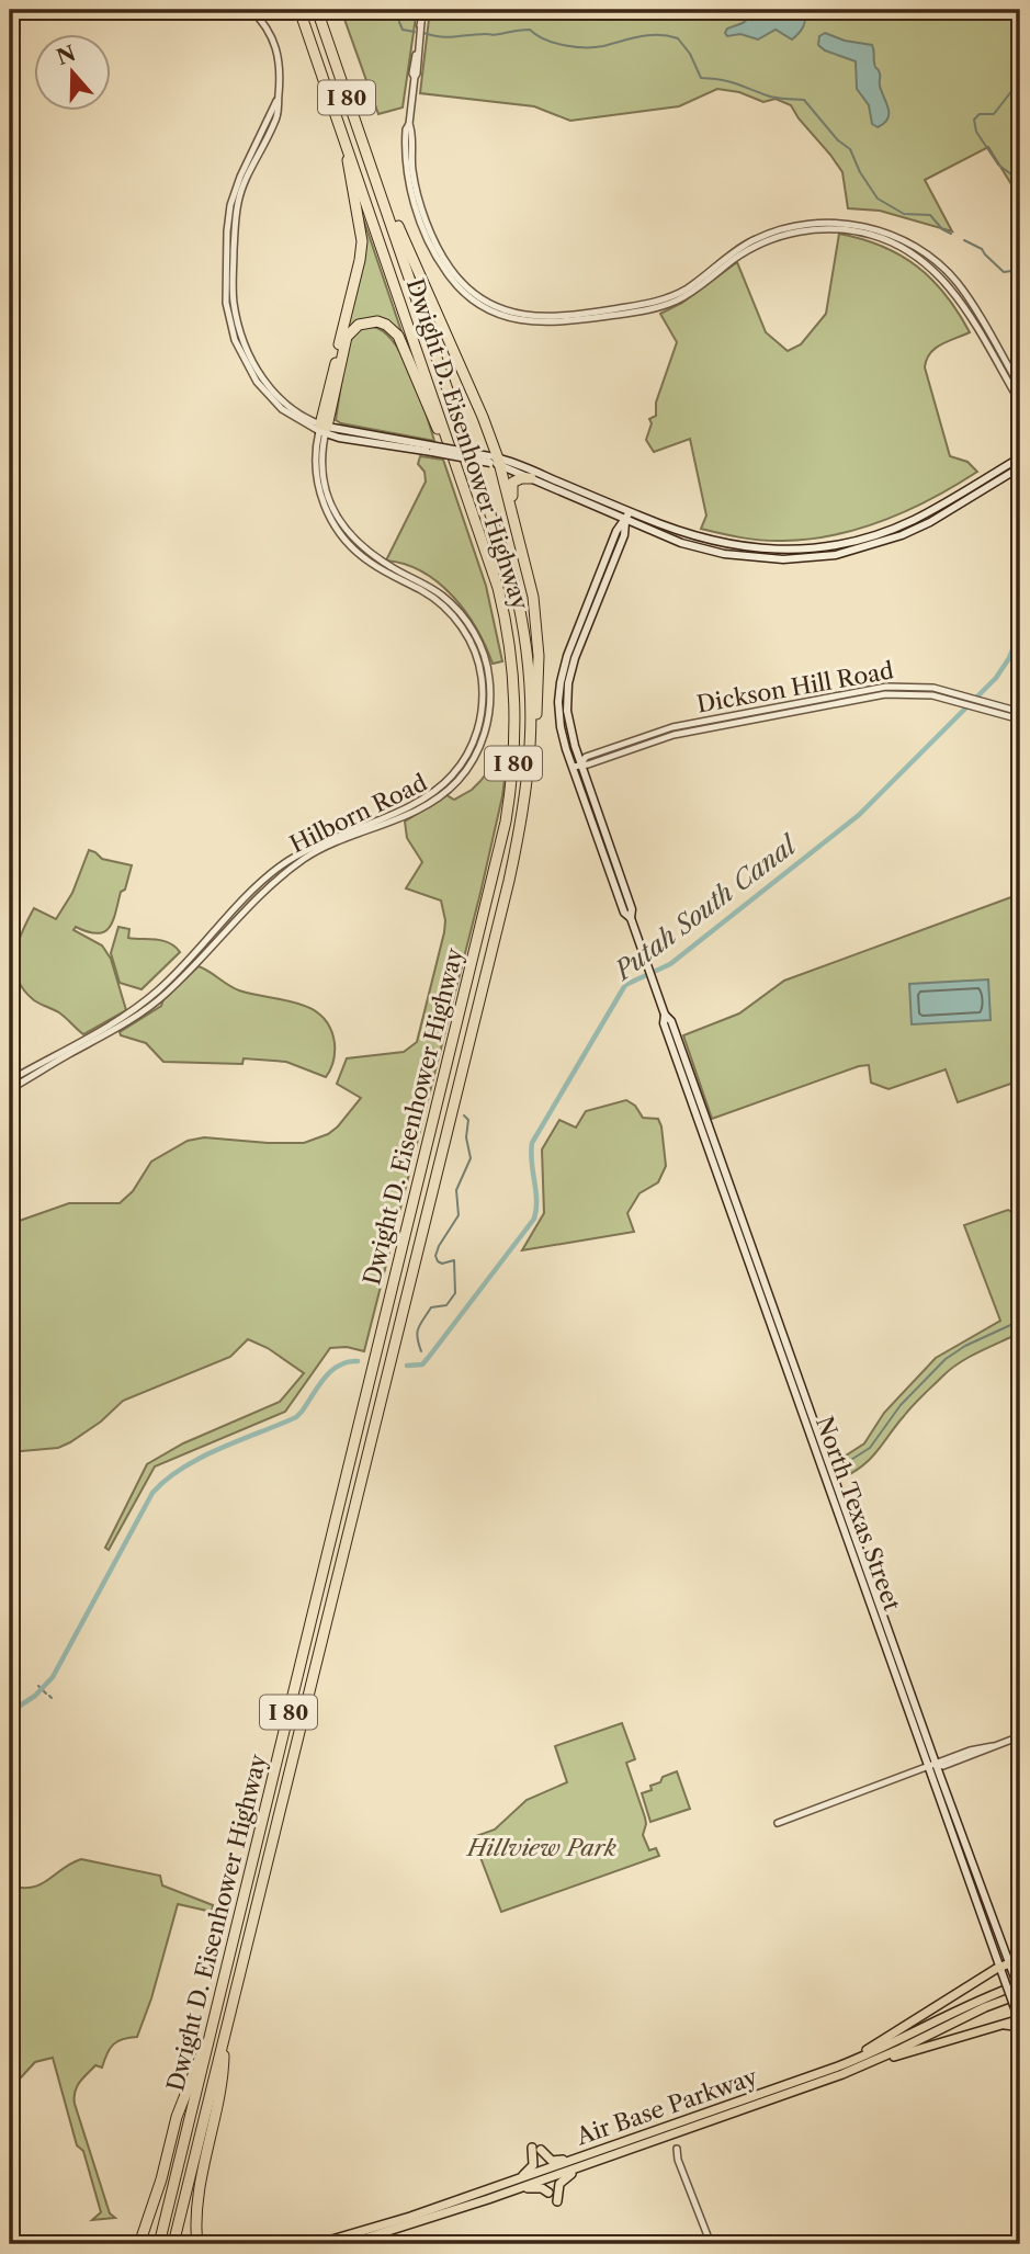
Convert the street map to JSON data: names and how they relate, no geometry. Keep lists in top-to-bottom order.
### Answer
{
  "streets": {
    "highway": ["I 80", "Dwight D. Eisenhower Highway"],
    "main road": ["North Texas Street", "Air Base Parkway"],
    "street": ["Dickson Hill Road", "Hilborn Road"]
  },
  "crossings": [
    ["Dickson Hill Road", "North Texas Street"],
    ["North Texas Street", "Air Base Parkway"]
  ],
  "water": ["Putah South Canal"],
  "parks": ["Hillview Park"],
  "north": "top"
}
